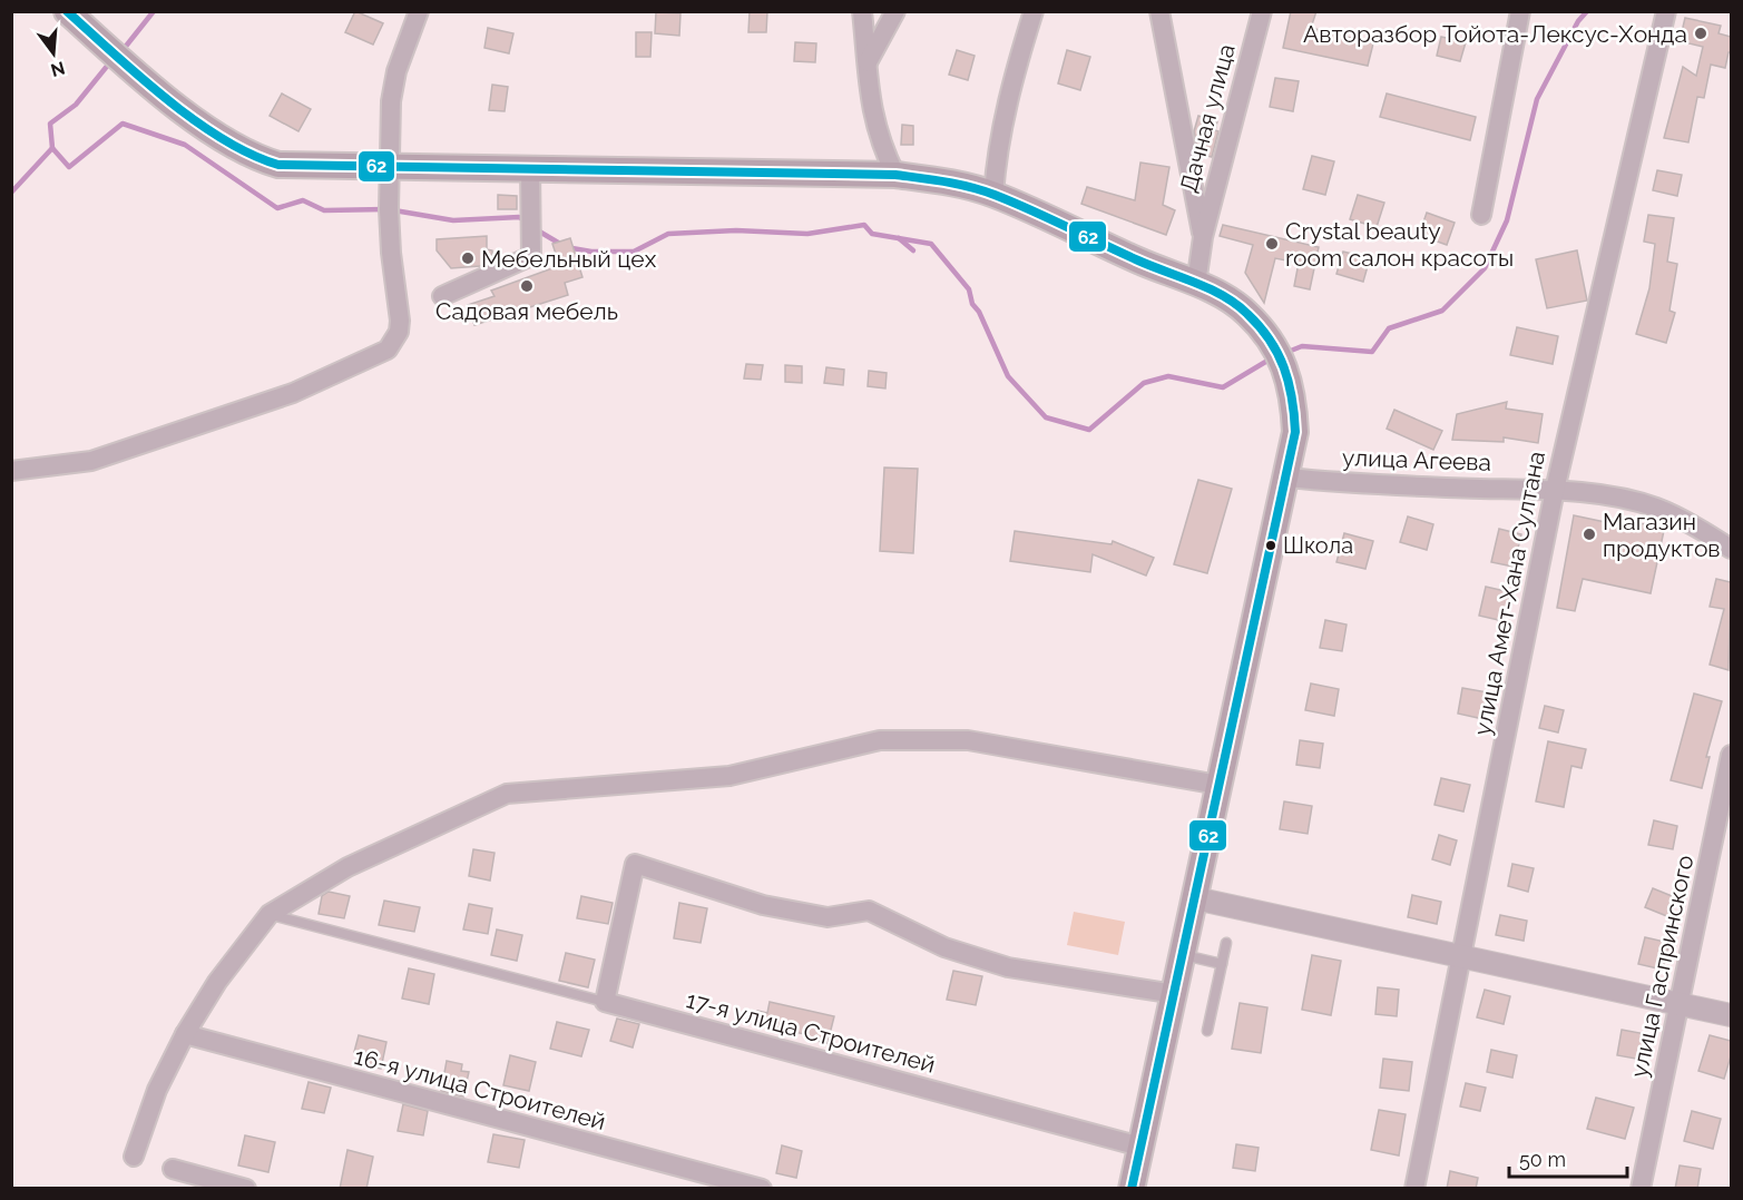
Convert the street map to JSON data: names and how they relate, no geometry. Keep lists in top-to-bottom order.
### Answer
{
  "streets": {
    "street": [
      "Дачная улица",
      "улица Агеева",
      "улица Амет-Хана Султана",
      "улица Гаспринского",
      "17-я улица Строителей",
      "16-я улица Строителей"
    ]
  },
  "crossings": [
    ["улица Агеева", "улица Амет-Хана Султана"]
  ],
  "places": [
    "Авторазбор Тойота-Лексус-Хонда",
    "Crystal beauty room салон красоты",
    "Мебельный цех",
    "Садовая мебель",
    "Магазин продуктов",
    "Школа"
  ],
  "lines": ["transit line 62"],
  "scale_bar": "50 m",
  "north": "bottom"
}
